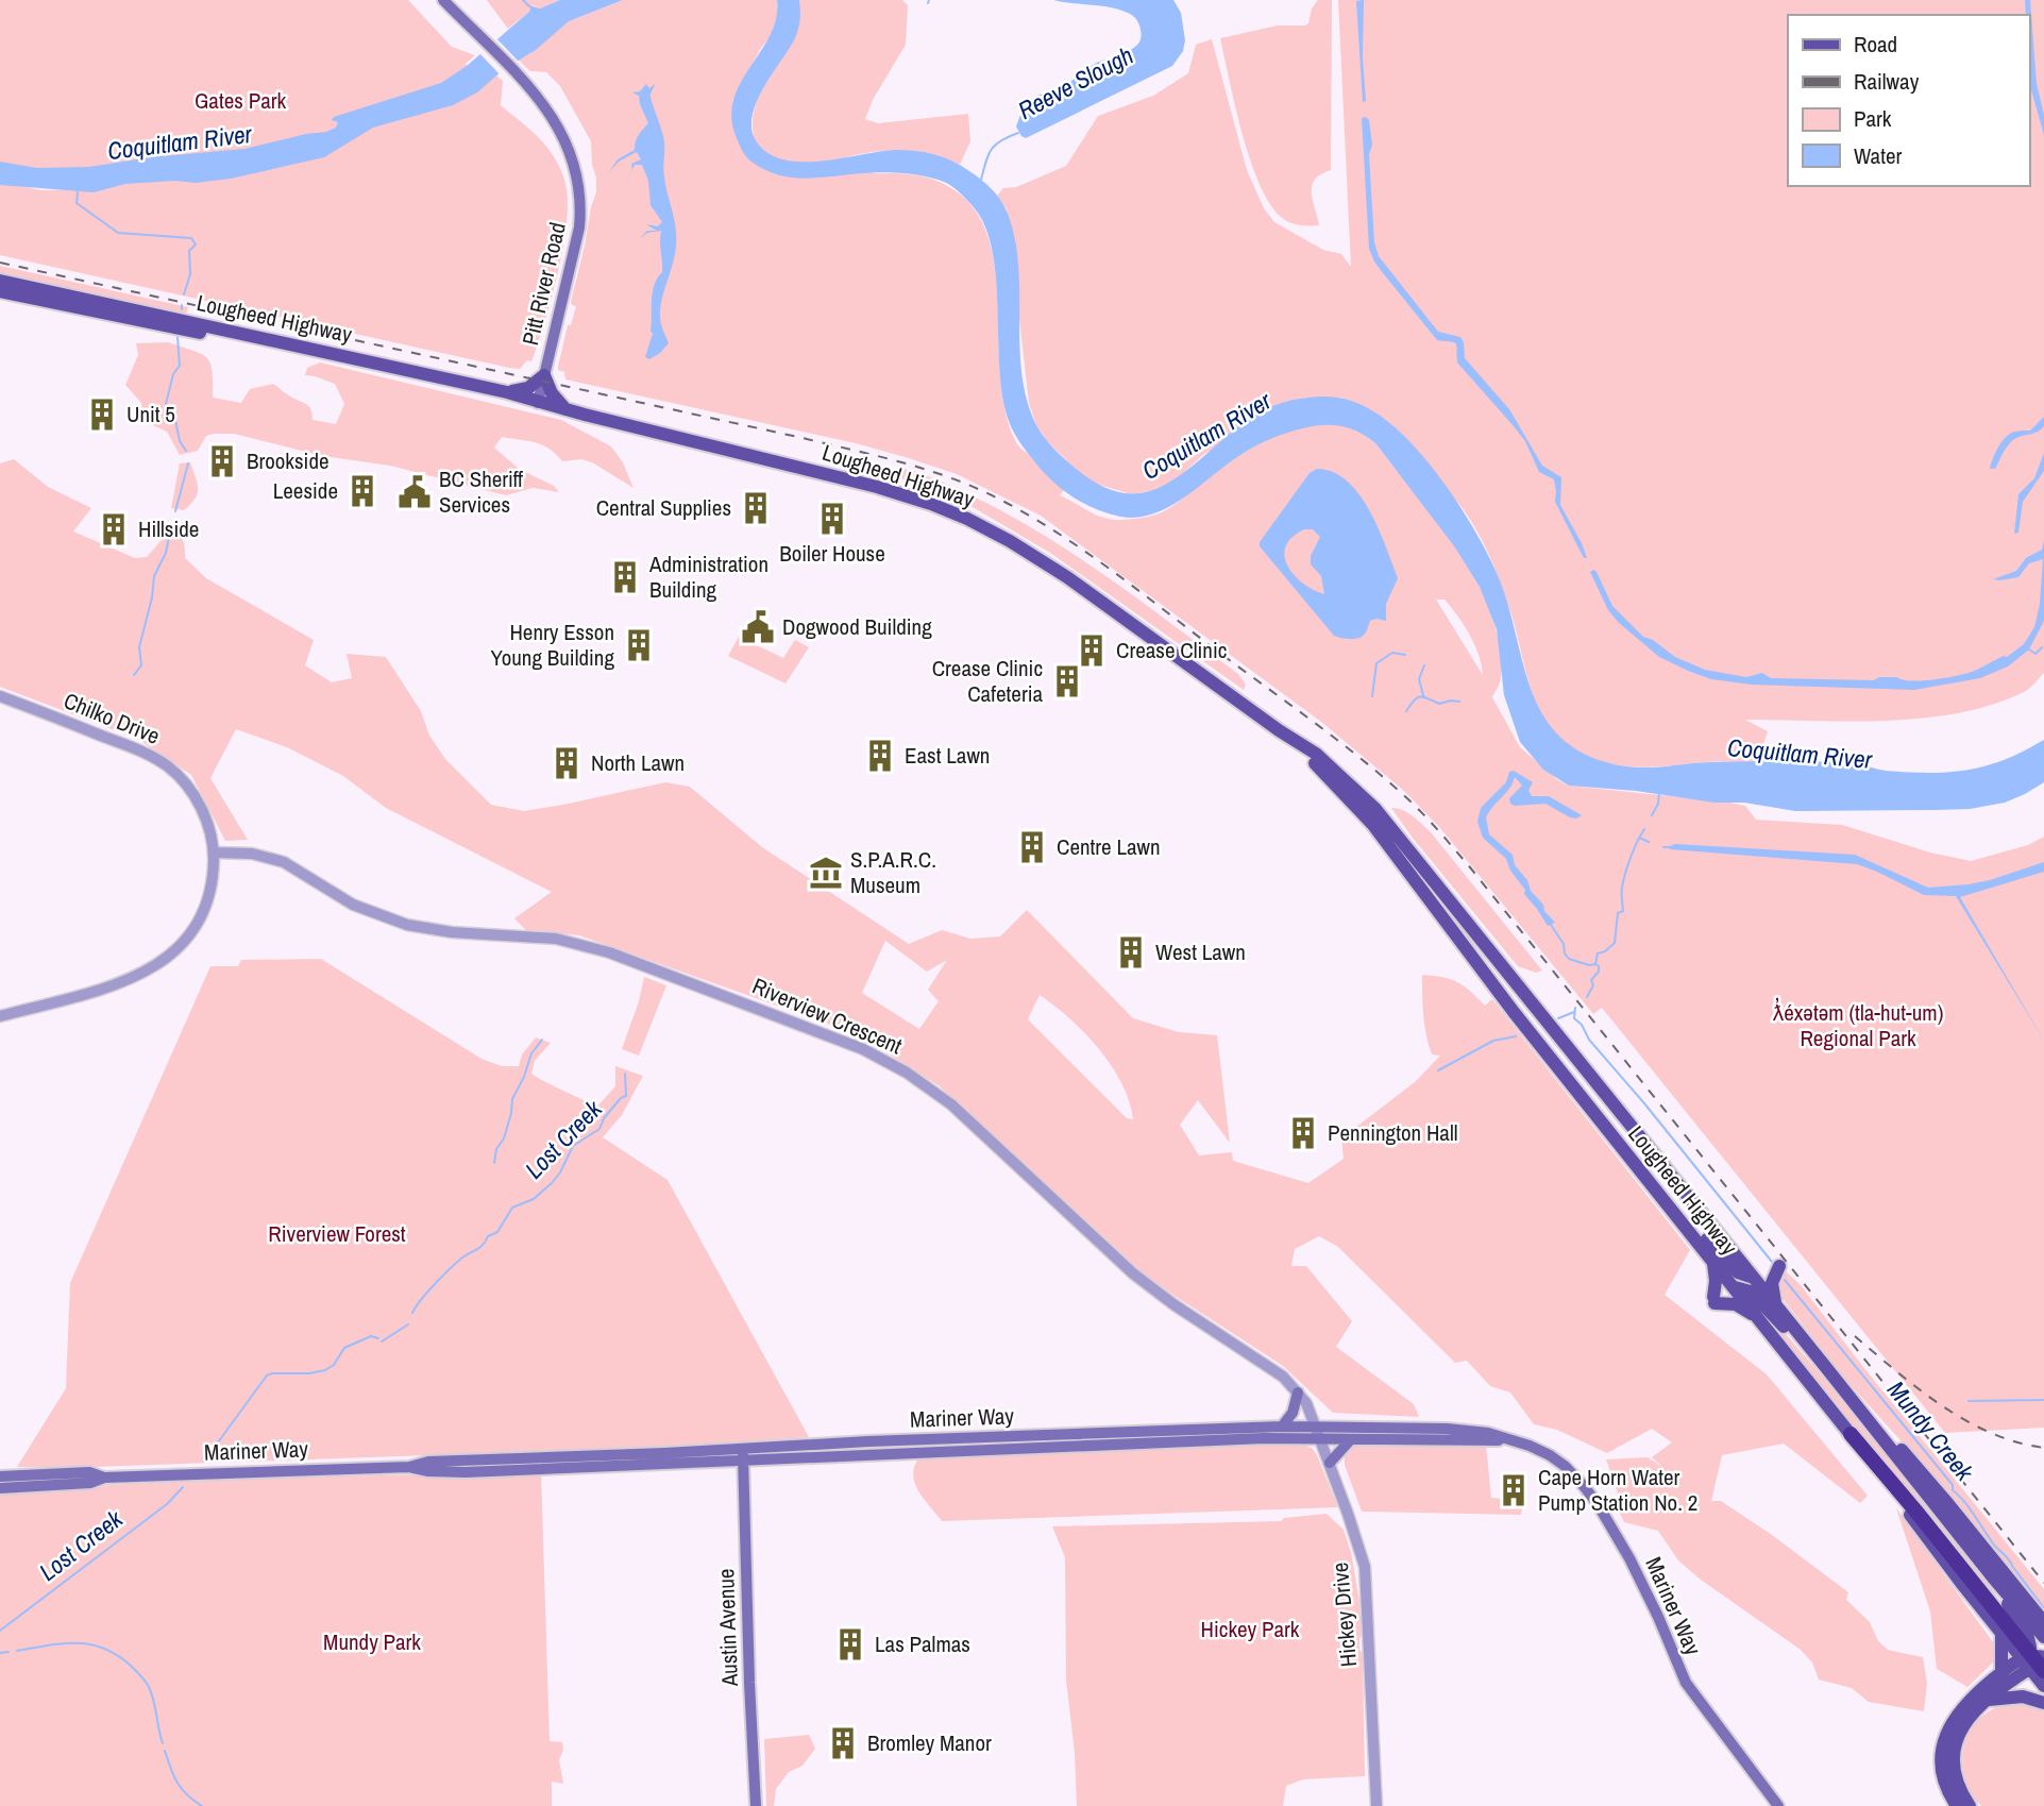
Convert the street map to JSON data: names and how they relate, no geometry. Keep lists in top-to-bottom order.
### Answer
{
  "streets": {
    "main road": [
      "Pitt River Road",
      "Lougheed Highway",
      "Mariner Way",
      "Austin Avenue"
    ],
    "street": ["Chilko Drive", "Riverview Crescent", "Hickey Drive"]
  },
  "crossings": [
    ["Pitt River Road", "Lougheed Highway"],
    ["Chilko Drive", "Riverview Crescent"],
    ["Riverview Crescent", "Mariner Way"],
    ["Riverview Crescent", "Hickey Drive"],
    ["Mariner Way", "Hickey Drive"],
    ["Mariner Way", "Austin Avenue"]
  ],
  "water": [
    "Reeve Slough",
    "Coquitlam River",
    "Lost Creek",
    "Mundy Creek"
  ],
  "parks": [
    "Gates Park",
    "ƛ̓éxətəm (tla-hut-um) Regional Park",
    "Riverview Forest",
    "Hickey Park",
    "Mundy Park"
  ],
  "places": {
    "building": [
      "Unit 5",
      "Brookside",
      "Leeside",
      "Central Supplies",
      "Boiler House",
      "Hillside",
      "Administration Building",
      "Henry Esson Young Building",
      "Crease Clinic",
      "Crease Clinic Cafeteria",
      "East Lawn",
      "North Lawn",
      "Centre Lawn",
      "West Lawn",
      "Pennington Hall",
      "Cape Horn Water Pump Station No. 2",
      "Las Palmas",
      "Bromley Manor"
    ],
    "public building": ["BC Sheriff Services", "Dogwood Building"],
    "museum": ["S.P.A.R.C. Museum"]
  },
  "legend": [
    "Road",
    "Railway",
    "Park",
    "Water"
  ]
}
